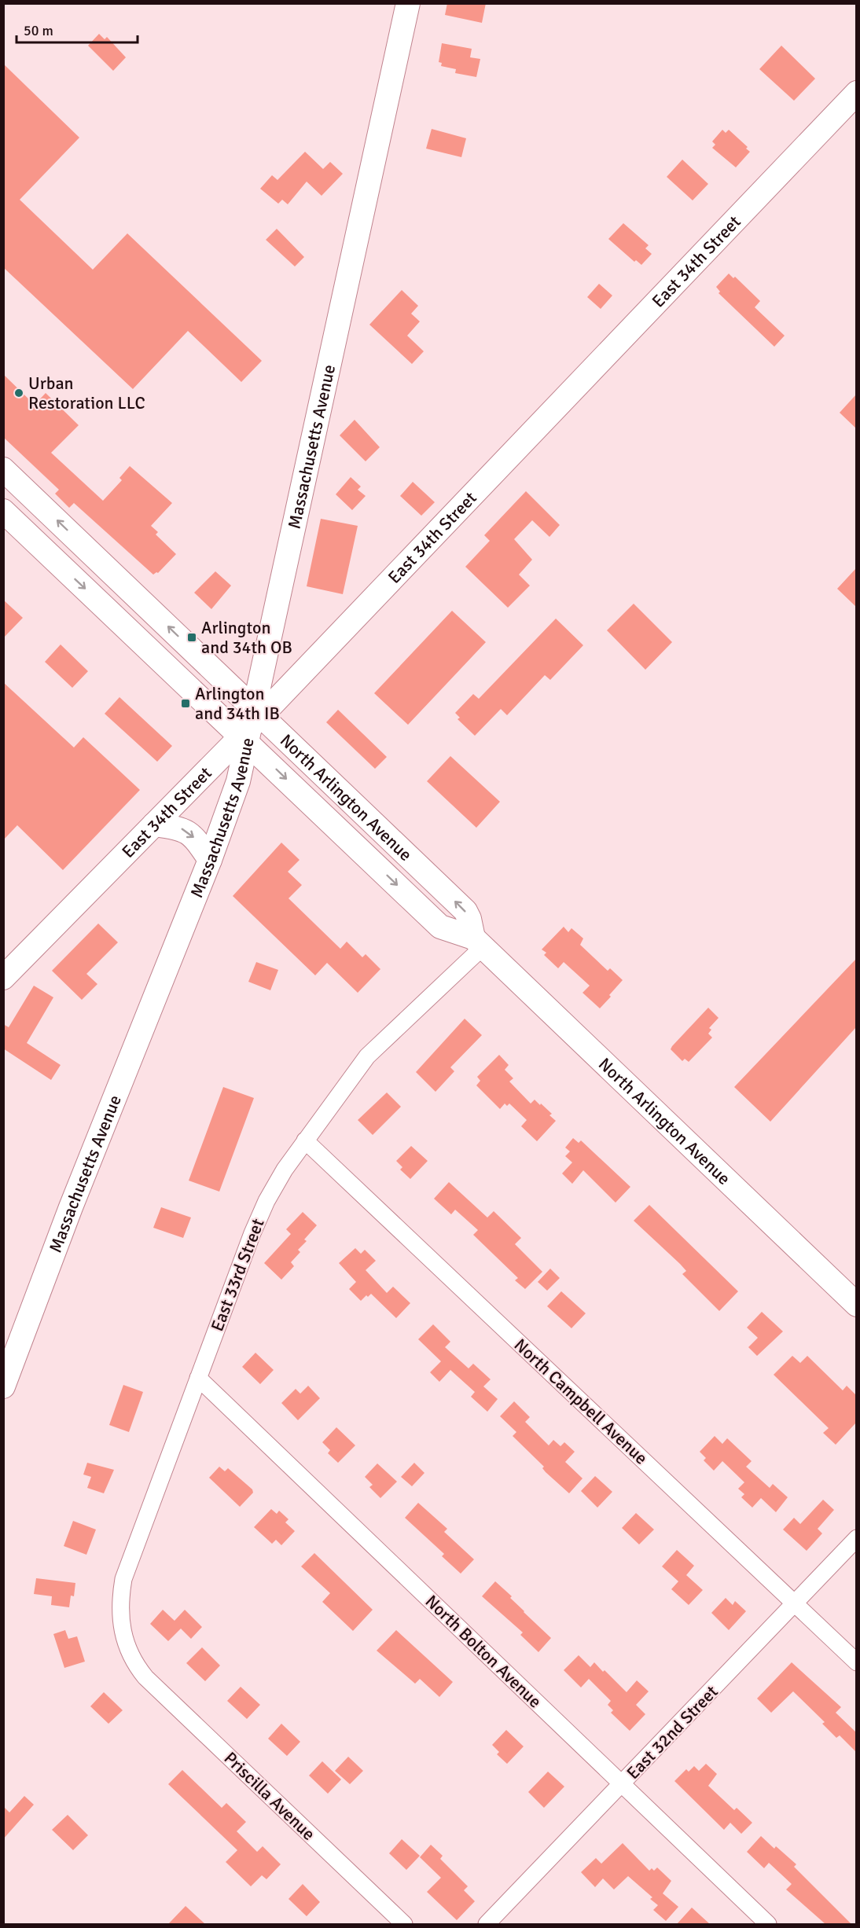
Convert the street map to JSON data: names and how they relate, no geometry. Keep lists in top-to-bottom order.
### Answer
{
  "streets": {
    "main road": ["East 34th Street", "Massachusetts Avenue", "North Arlington Avenue"],
    "street": [
      "East 33rd Street",
      "North Campbell Avenue",
      "North Bolton Avenue",
      "East 32nd Street",
      "Priscilla Avenue"
    ]
  },
  "crossings": [
    ["East 34th Street", "Massachusetts Avenue"],
    ["East 34th Street", "North Arlington Avenue"],
    ["Massachusetts Avenue", "North Arlington Avenue"],
    ["North Arlington Avenue", "East 33rd Street"],
    ["East 33rd Street", "North Campbell Avenue"],
    ["East 33rd Street", "North Bolton Avenue"],
    ["East 33rd Street", "Priscilla Avenue"],
    ["North Campbell Avenue", "East 32nd Street"],
    ["North Bolton Avenue", "East 32nd Street"]
  ],
  "places": {
    "other": ["Urban Restoration LLC"],
    "transit": ["Arlington and 34th OB", "Arlington and 34th IB"]
  },
  "scale_bar": "50 m"
}
